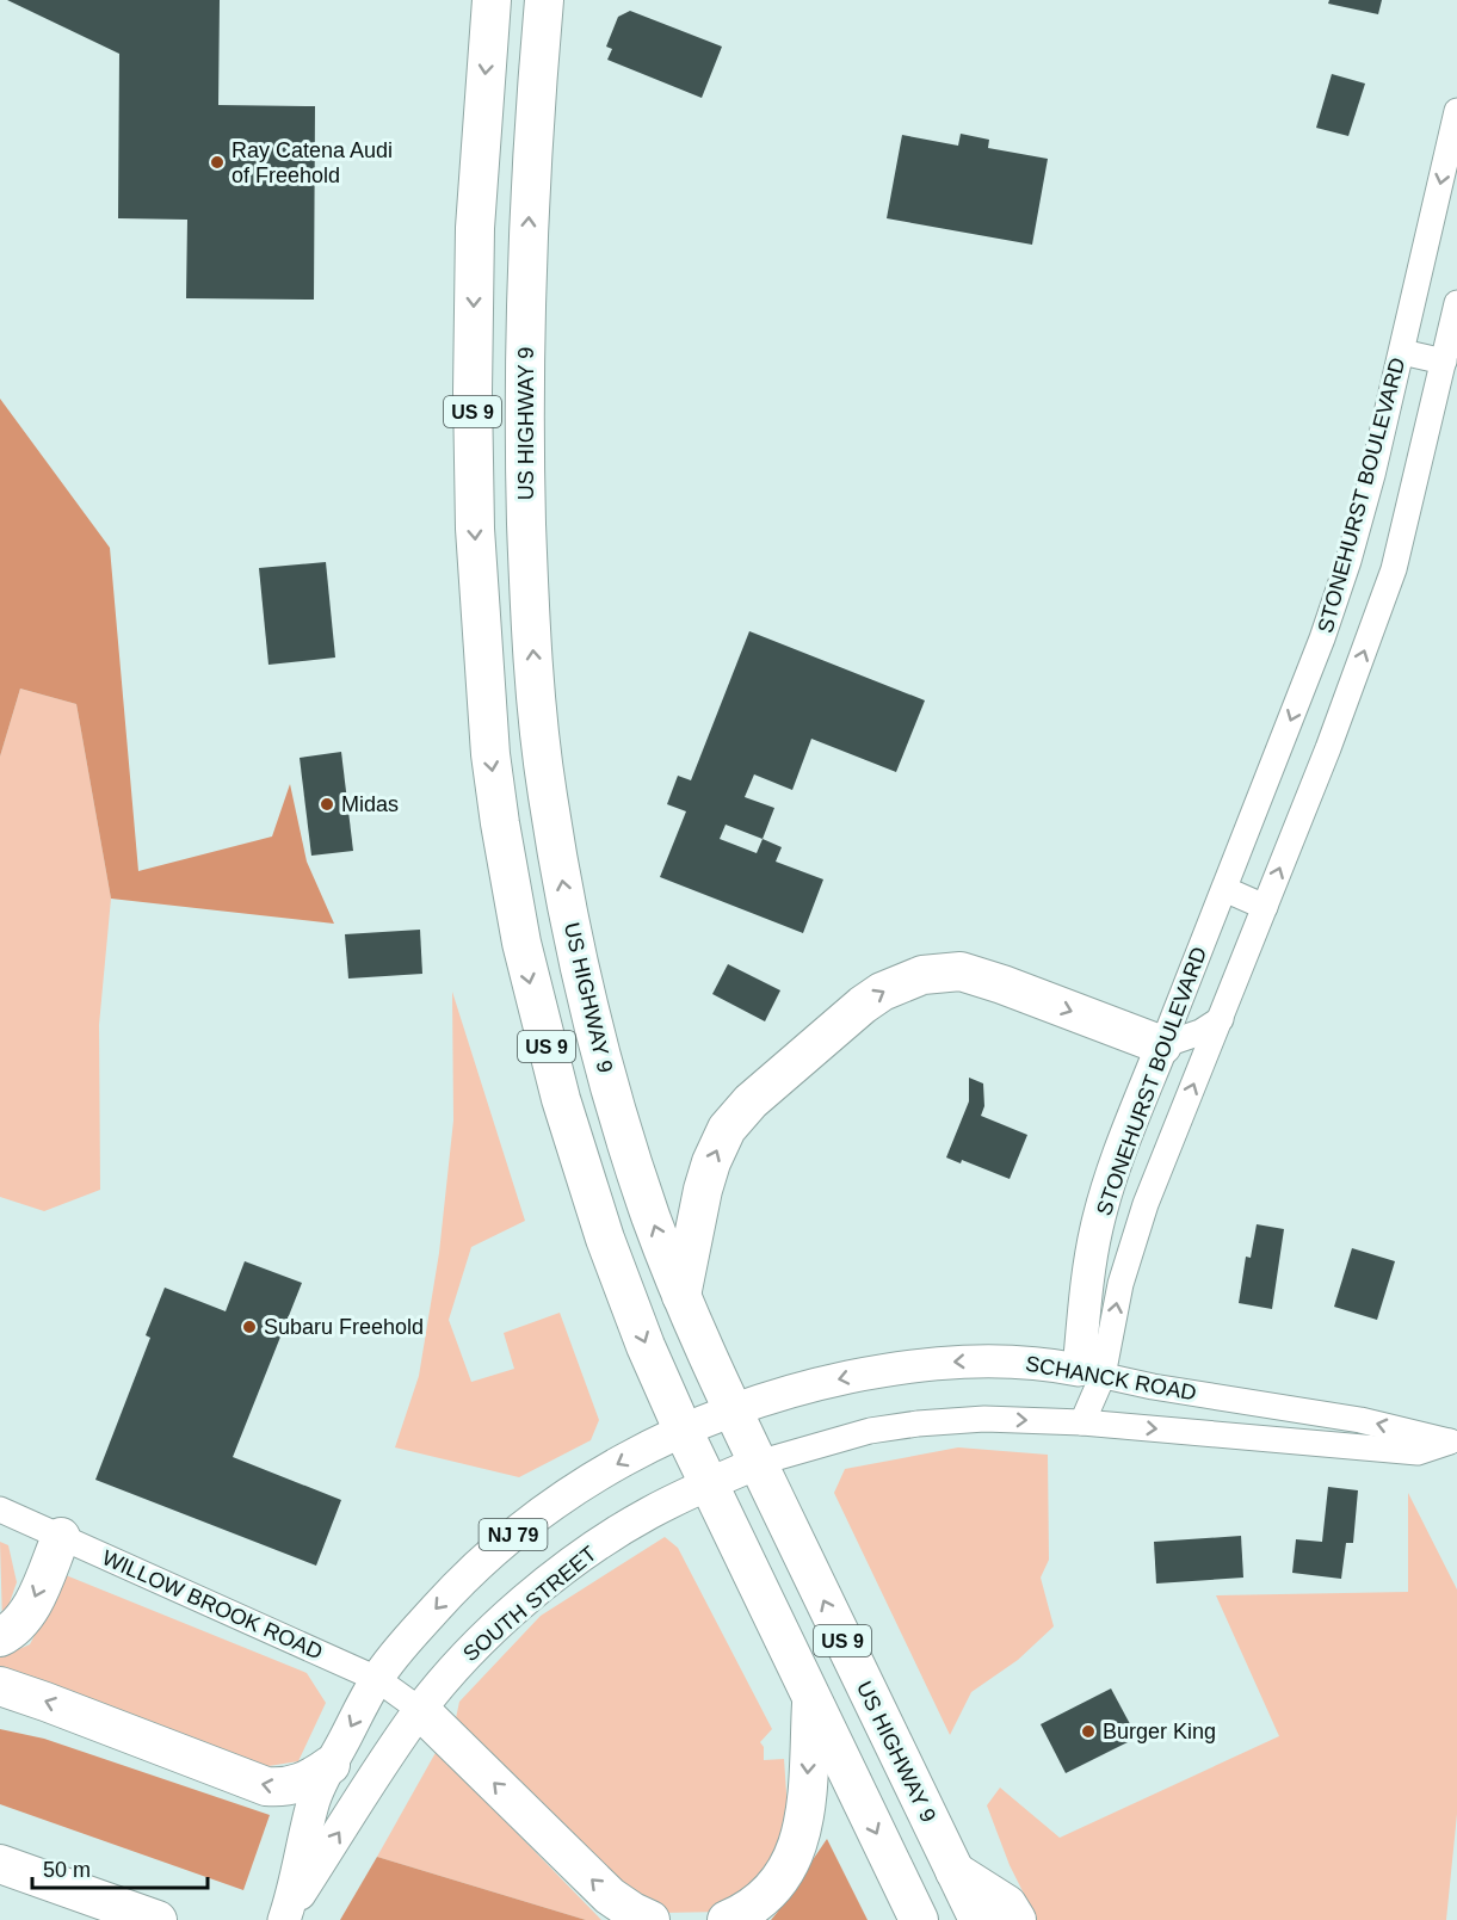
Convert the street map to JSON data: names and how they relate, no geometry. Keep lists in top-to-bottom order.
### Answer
{
  "streets": {
    "highway": ["US 9", "US HIGHWAY 9"],
    "main road": [
      "STONEHURST BOULEVARD",
      "SCHANCK ROAD",
      "NJ 79",
      "SOUTH STREET"
    ],
    "street": ["WILLOW BROOK ROAD"]
  },
  "crossings": [
    ["US 9", "SOUTH STREET"],
    ["US HIGHWAY 9", "SCHANCK ROAD"],
    ["US HIGHWAY 9", "SOUTH STREET"],
    ["STONEHURST BOULEVARD", "SCHANCK ROAD"],
    ["SCHANCK ROAD", "SOUTH STREET"],
    ["SOUTH STREET", "WILLOW BROOK ROAD"]
  ],
  "places": [
    "Ray Catena Audi of Freehold",
    "Midas",
    "Subaru Freehold",
    "Burger King"
  ],
  "scale_bar": "50 m"
}
